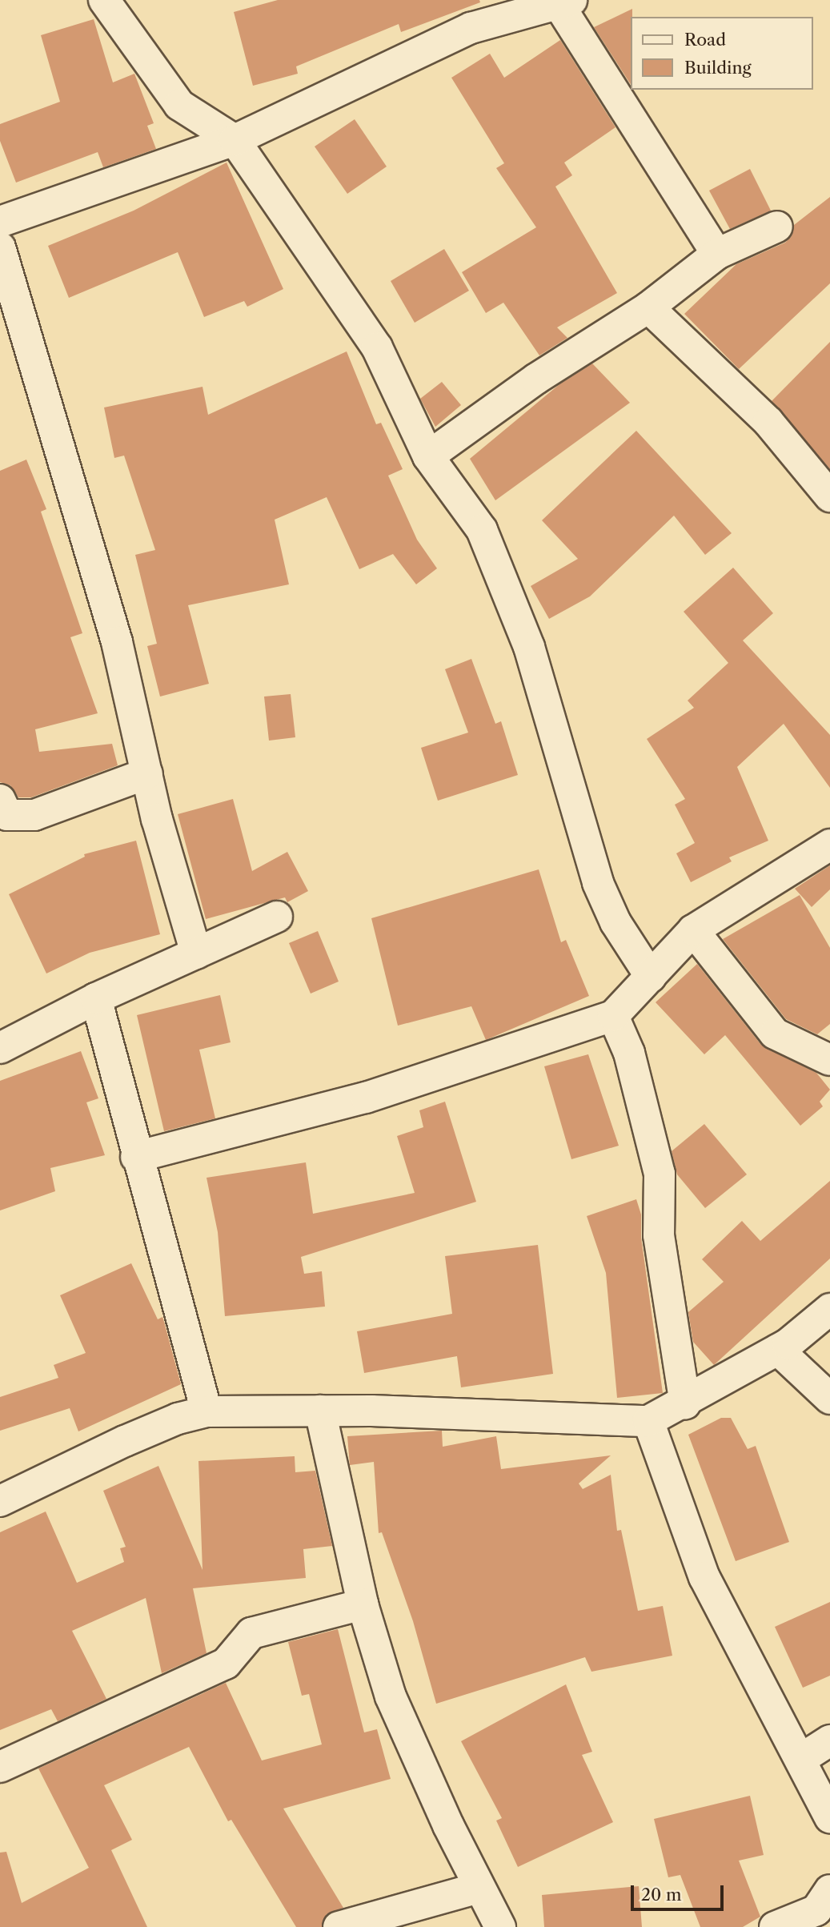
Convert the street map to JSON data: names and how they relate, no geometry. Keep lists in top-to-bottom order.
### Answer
{
  "legend": ["Road", "Building"],
  "scale_bar": "20 m"
}
